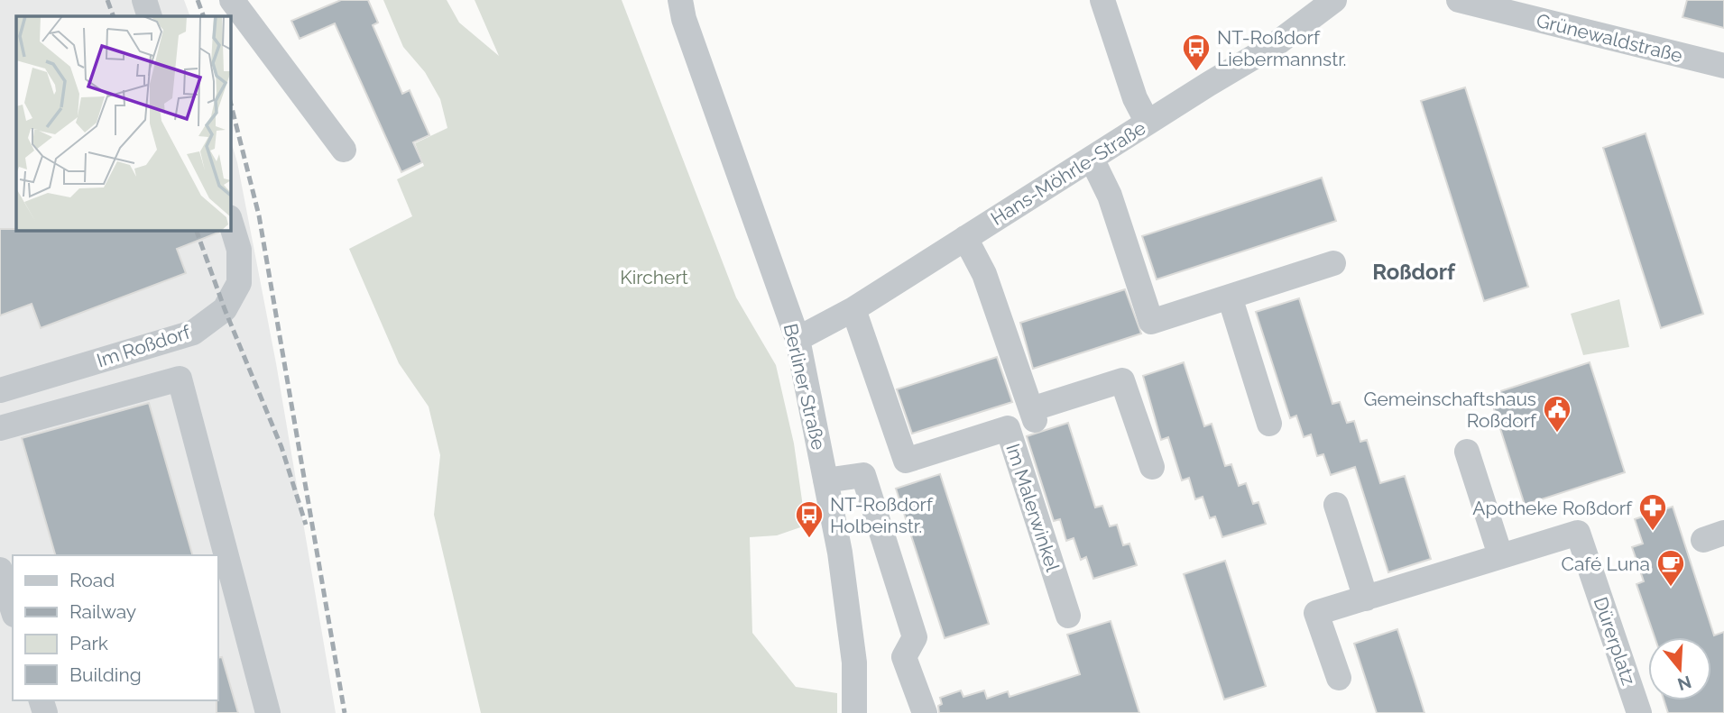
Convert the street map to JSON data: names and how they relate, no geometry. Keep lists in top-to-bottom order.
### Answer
{
  "streets": {
    "street": [
      "Grünewaldstraße",
      "Hans-Möhrle-Straße",
      "Im Roßdorf",
      "Berliner Straße",
      "Im Malerwinkel",
      "Dürerplatz"
    ]
  },
  "crossings": [
    ["Hans-Möhrle-Straße", "Berliner Straße"],
    ["Hans-Möhrle-Straße", "Im Malerwinkel"]
  ],
  "districts": ["Roßdorf"],
  "parks": ["Kirchert"],
  "places": {
    "bus stop": ["NT-Roßdorf Liebermannstr.", "NT-Roßdorf Holbeinstr."],
    "public building": ["Gemeinschaftshaus Roßdorf"],
    "pharmacy": ["Apotheke Roßdorf"],
    "cafe": ["Café Luna"]
  },
  "legend": [
    "Road",
    "Railway",
    "Park",
    "Building"
  ],
  "north": "bottom"
}
